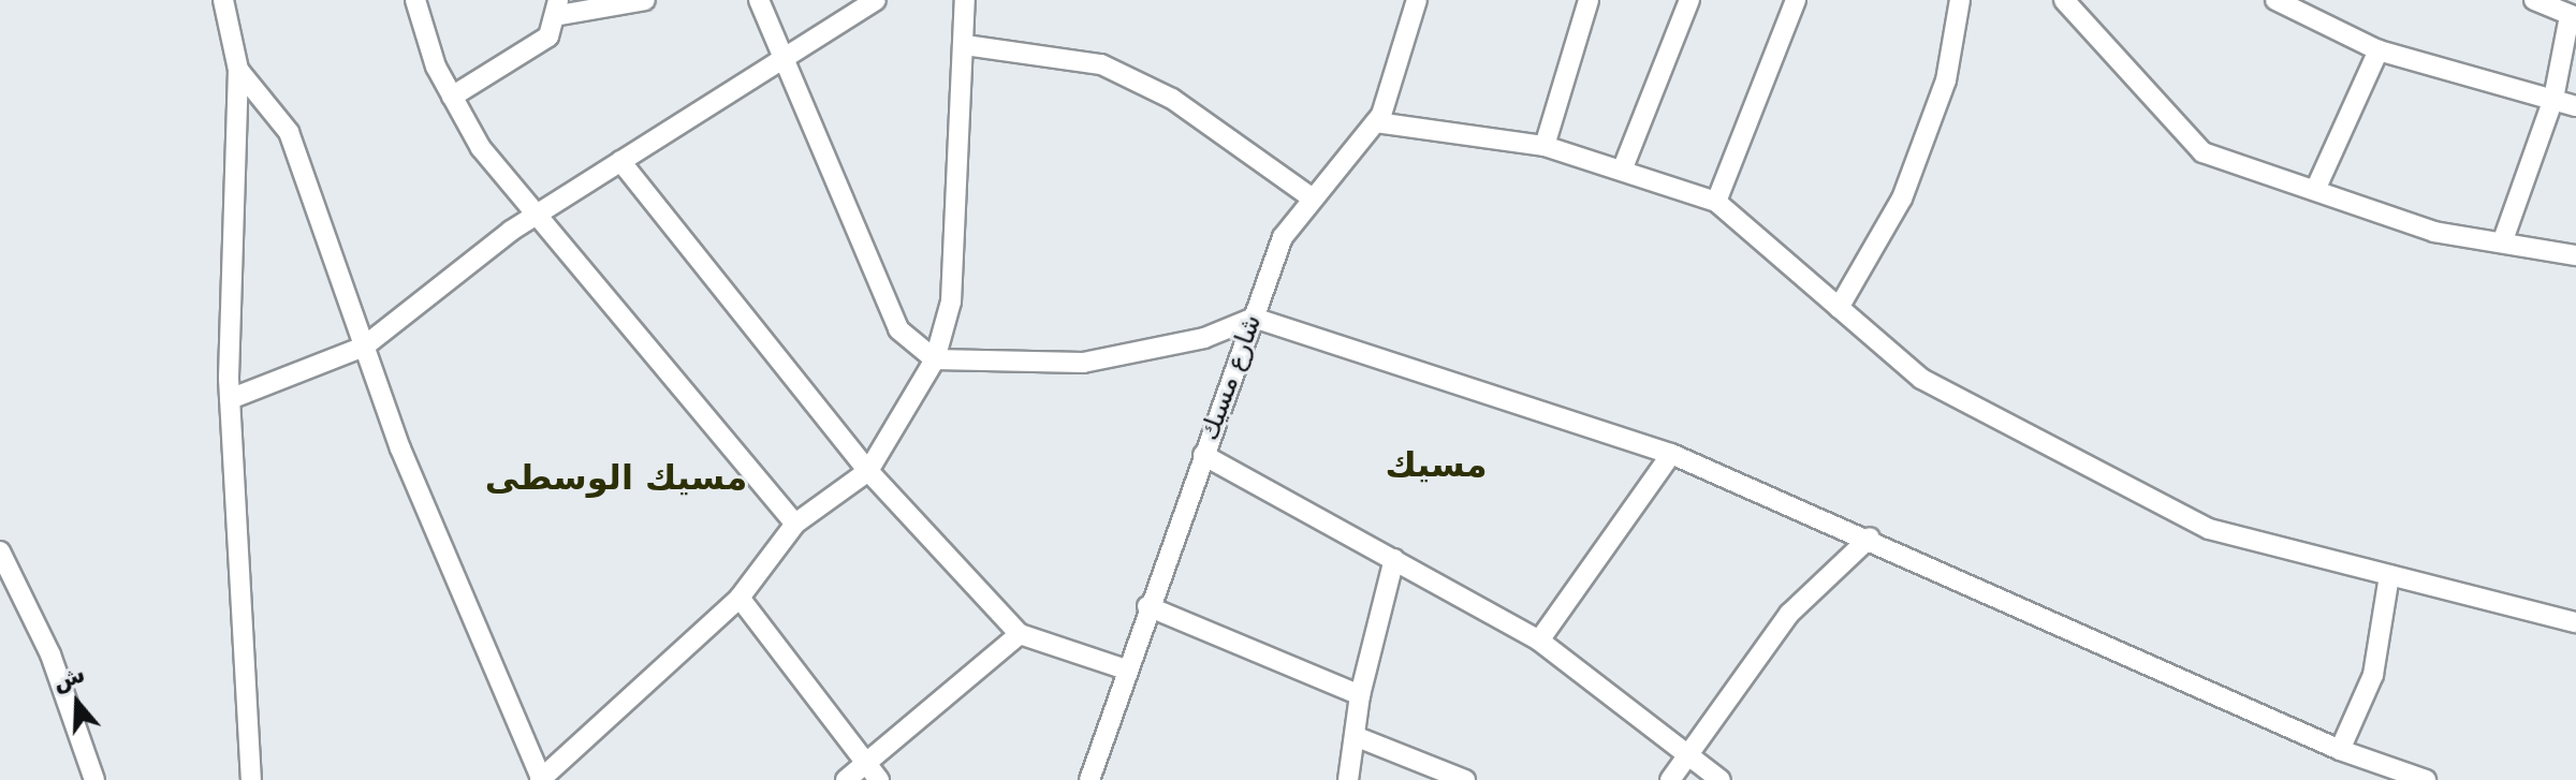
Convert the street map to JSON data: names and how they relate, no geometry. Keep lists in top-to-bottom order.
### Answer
{
  "streets": {
    "street": ["شارع مسيك"]
  },
  "districts": ["مسيك", "مسيك الوسطى"],
  "north": "top"
}
